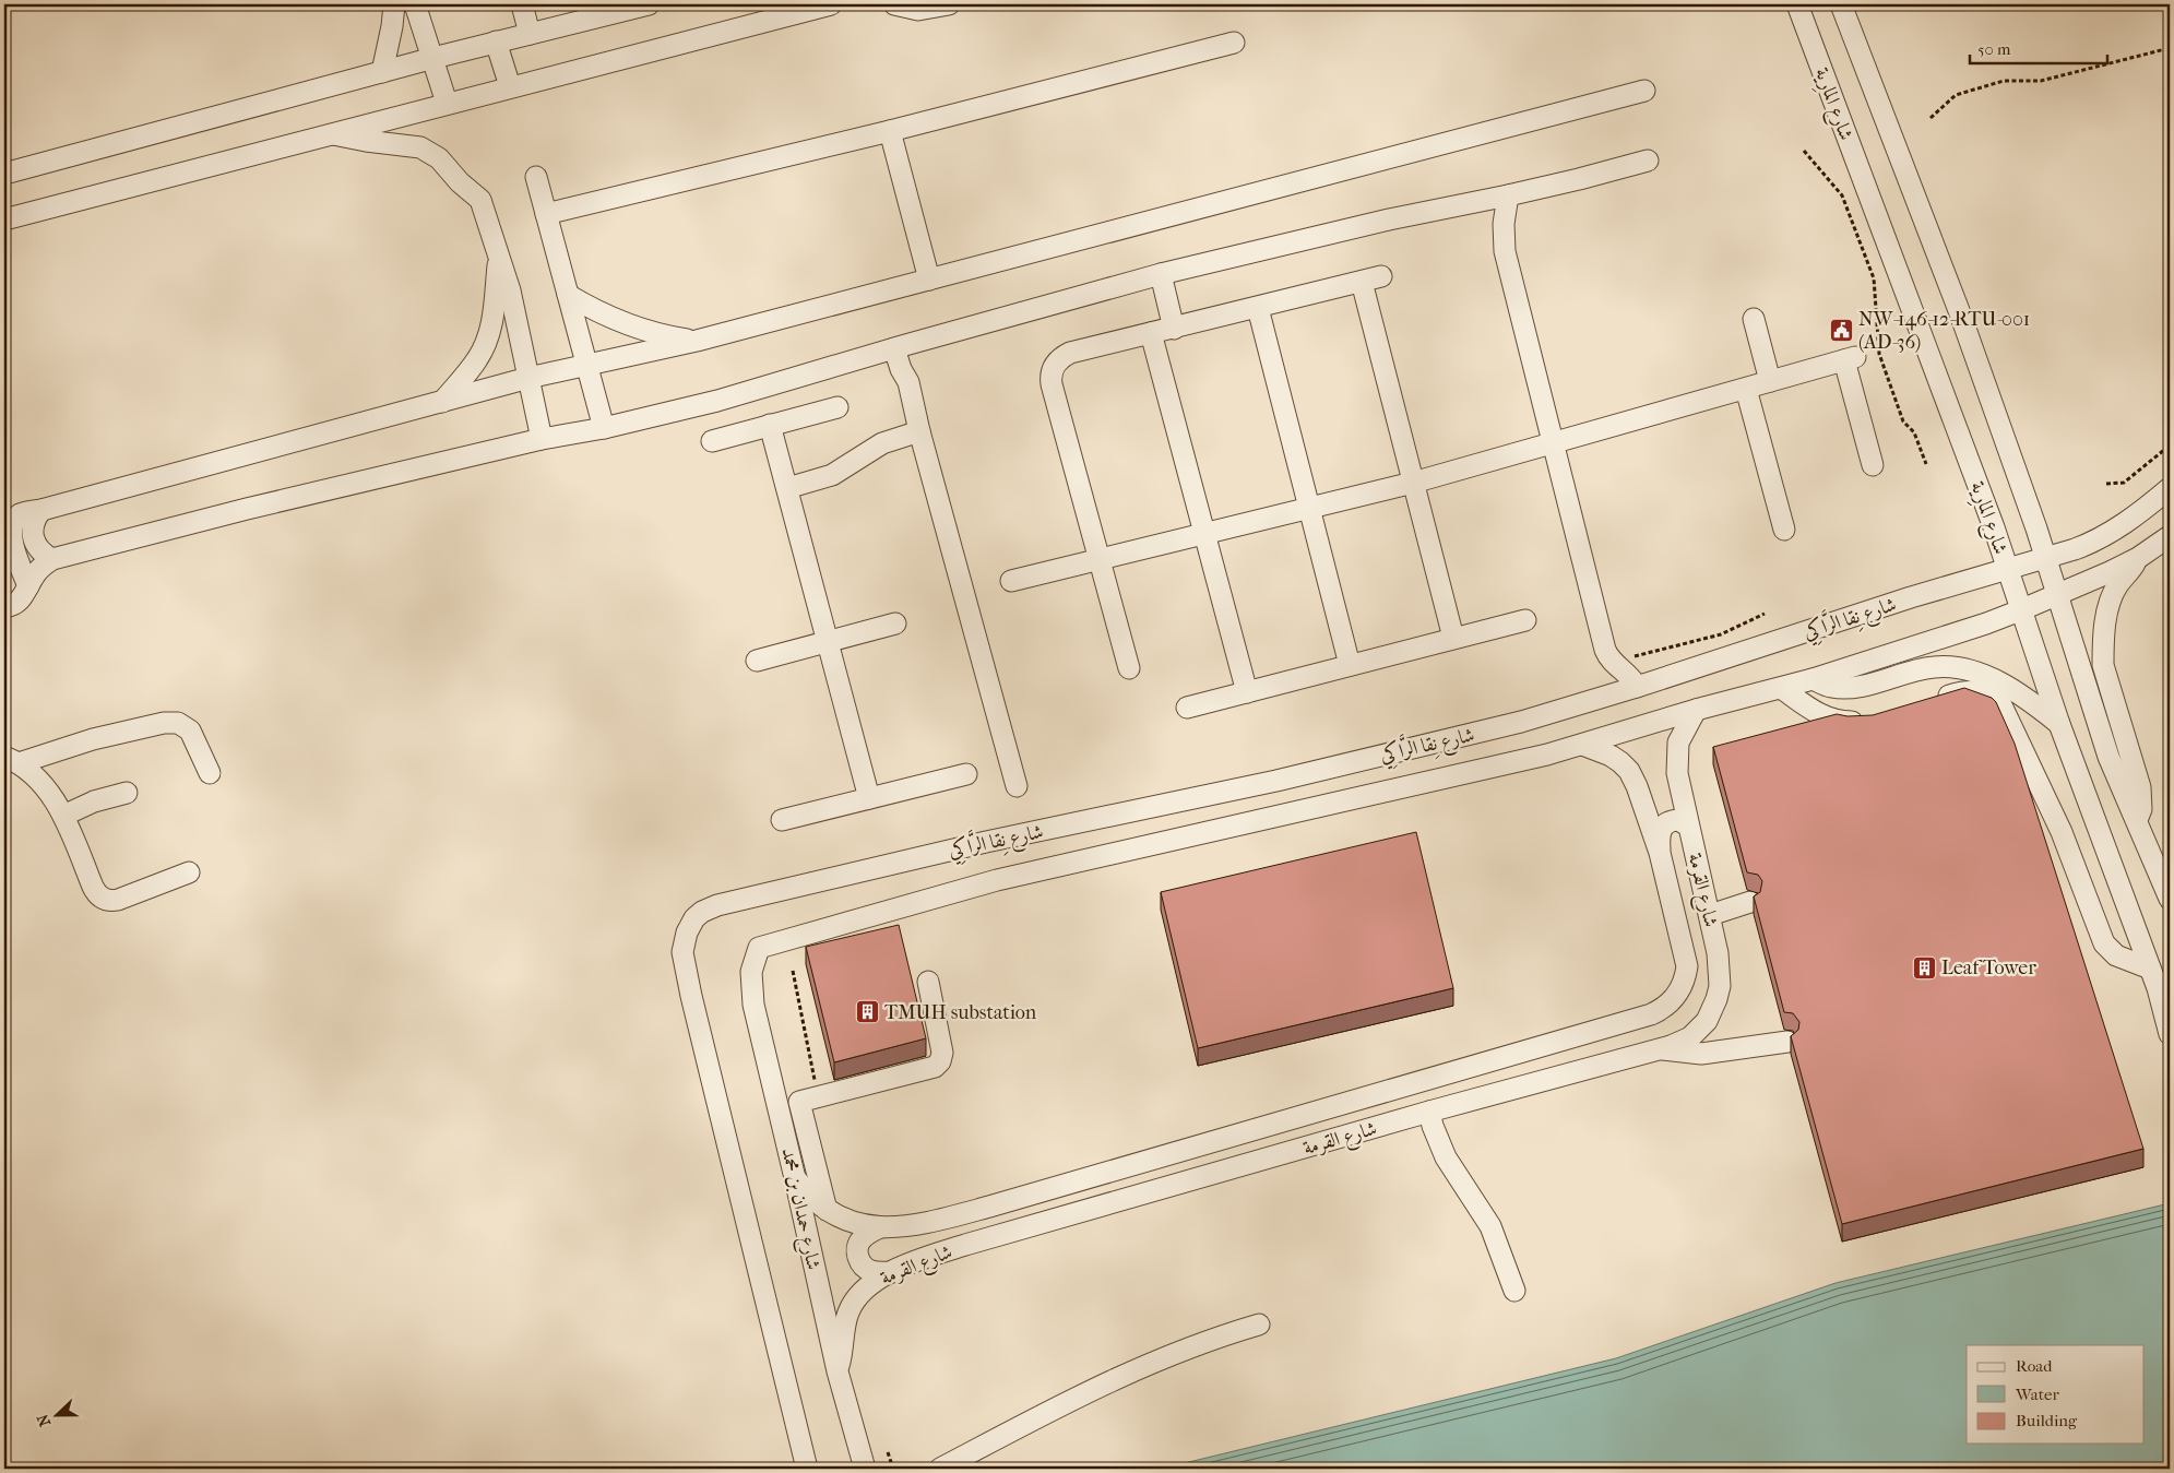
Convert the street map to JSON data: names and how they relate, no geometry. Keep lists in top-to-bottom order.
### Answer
{
  "streets": {
    "street": [
      "شارع المارِية",
      "شارع نِقا الرَّاكِي",
      "شارع القرمة",
      "شارع حمدان بن محمد"
    ]
  },
  "crossings": [
    ["شارع المارِية", "شارع نِقا الرَّاكِي"],
    ["شارع نِقا الرَّاكِي", "شارع القرمة"],
    ["شارع نِقا الرَّاكِي", "شارع حمدان بن محمد"],
    ["شارع القرمة", "شارع حمدان بن محمد"]
  ],
  "places": {
    "public building": ["NW-146-12-RTU-001 (AD-36)"],
    "building": ["Leaf Tower", "TMUH substation"]
  },
  "legend": ["Road", "Water", "Building"],
  "scale_bar": "50 m",
  "north": "left"
}
